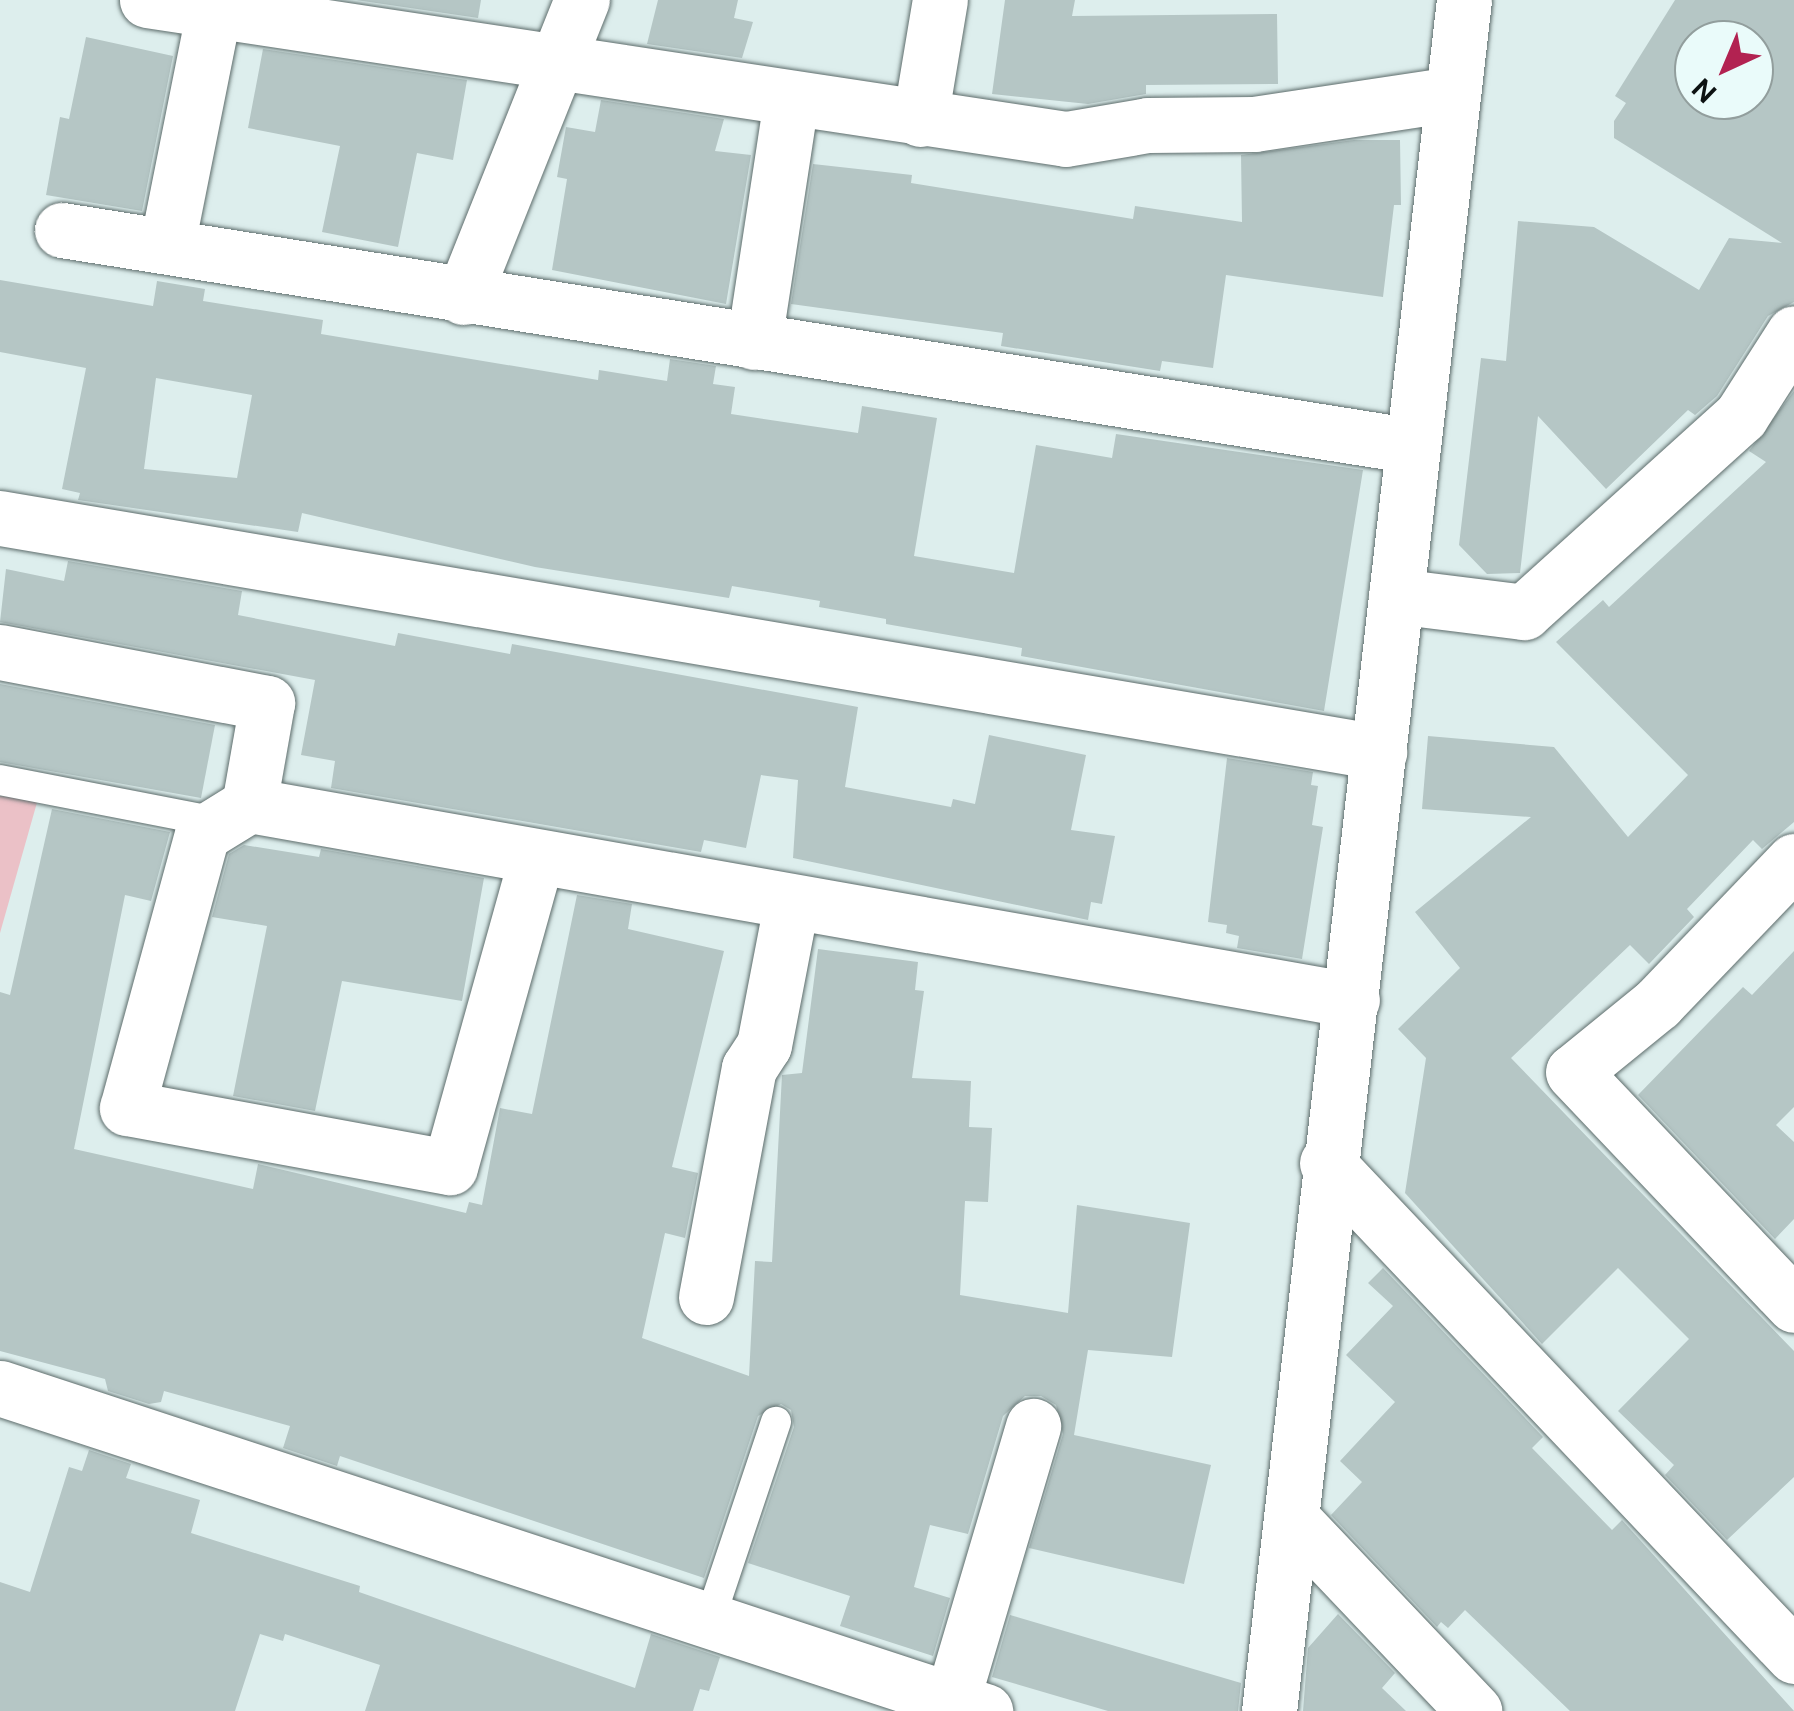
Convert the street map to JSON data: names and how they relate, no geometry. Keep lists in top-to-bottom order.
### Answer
{
  "north": "bottom left"
}
